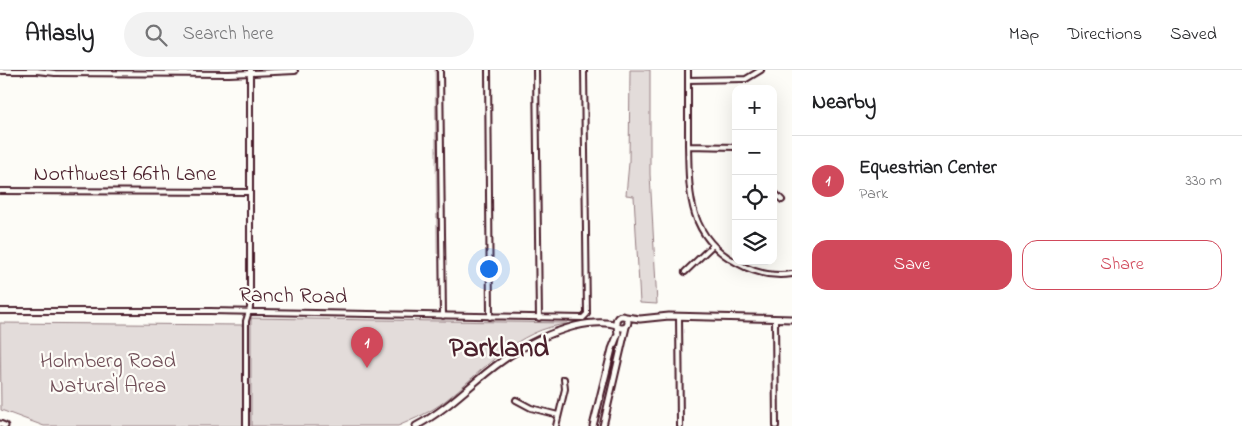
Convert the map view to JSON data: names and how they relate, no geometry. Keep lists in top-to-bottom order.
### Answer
{
  "streets": {
    "street": ["Northwest 66th Lane", "Ranch Road"]
  },
  "districts": ["Parkland"],
  "parks": ["Holmberg Road Natural Area"],
  "page": {
    "header": "Atlasly",
    "search": "Search here",
    "nav": ["Map", "Directions", "Saved"],
    "heading": "Nearby",
    "map_buttons": ["+", "−"],
    "list": [
      {
        "mark": "1",
        "name": "Equestrian Center",
        "note": "Park",
        "value": "330 m"
      }
    ],
    "buttons": ["Save", "Share"],
    "pins": "1"
  }
}
